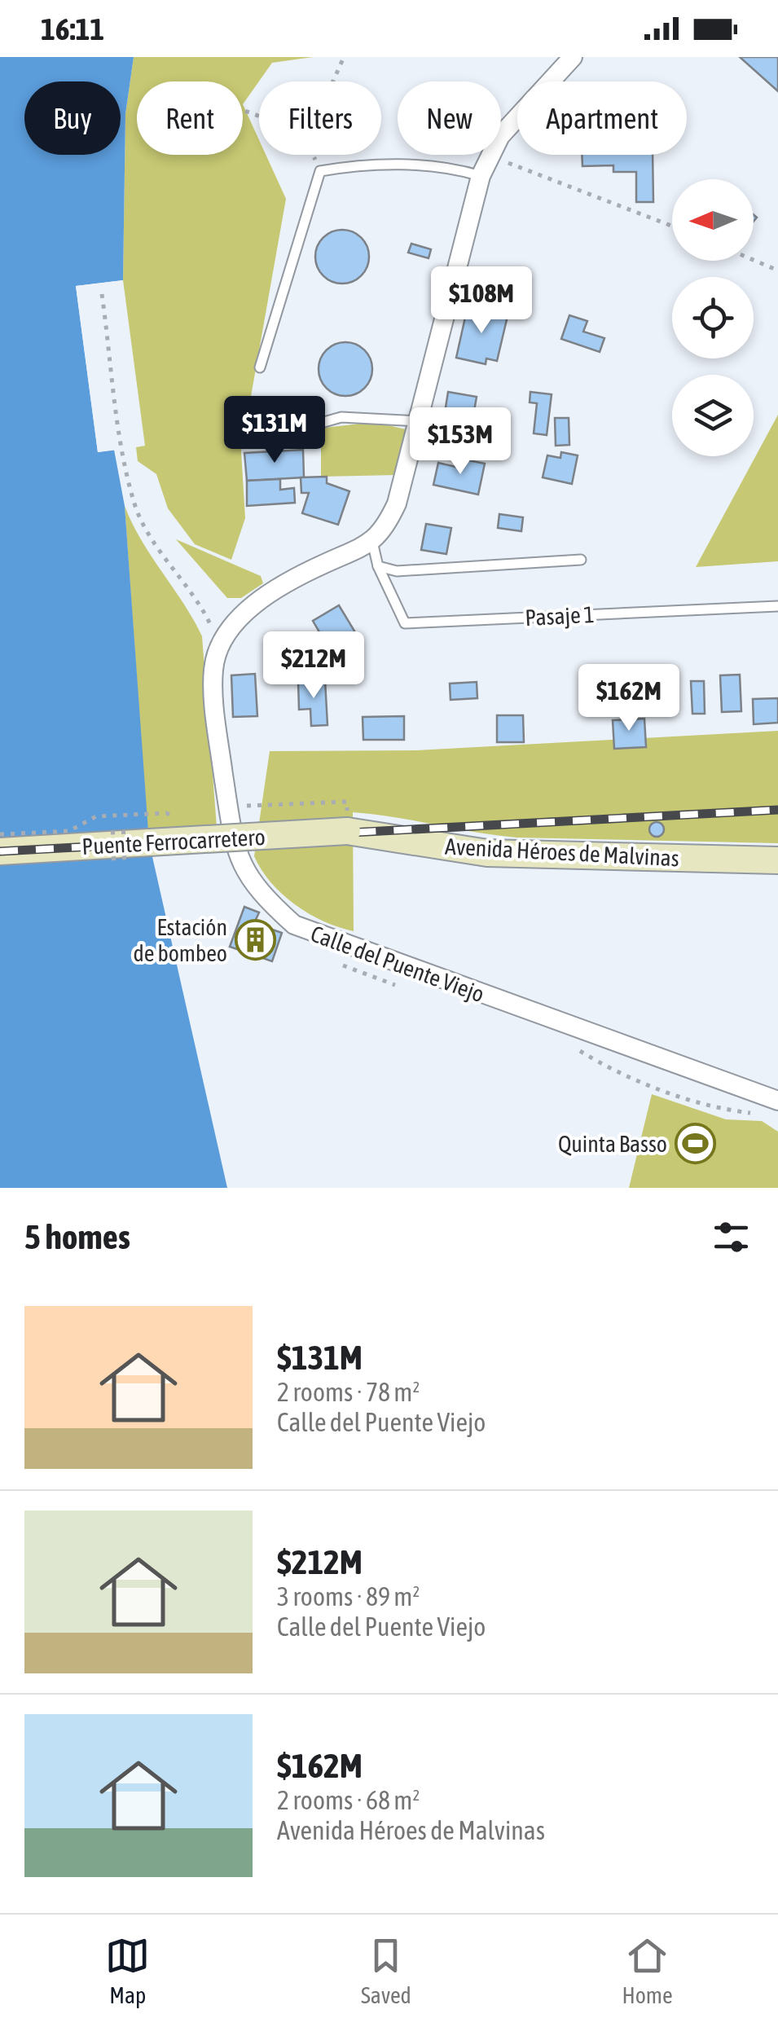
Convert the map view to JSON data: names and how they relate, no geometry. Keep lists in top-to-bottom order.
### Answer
{
  "streets": {
    "main road": ["Puente Ferrocarretero", "Avenida Héroes de Malvinas"],
    "street": ["Calle del Puente Viejo"],
    "lane": ["Pasaje 1"]
  },
  "crossings": [
    ["Puente Ferrocarretero", "Avenida Héroes de Malvinas"]
  ],
  "places": {
    "building": ["Estación de bombeo"],
    "sports": ["Quinta Basso"]
  },
  "north": "left",
  "page": {
    "status": "16:11",
    "chip": [
      "Buy",
      "Rent",
      "Filters",
      "New",
      "Apartment"
    ],
    "price": [
      "$108M",
      "$131M",
      "$153M",
      "$212M",
      "$162M"
    ],
    "heading": "5 homes",
    "list": [
      {
        "name": "$131M",
        "note": "2 rooms · 78 m² · Calle del Puente Viejo"
      },
      {
        "name": "$212M",
        "note": "3 rooms · 89 m² · Calle del Puente Viejo"
      },
      {
        "name": "$162M",
        "note": "2 rooms · 68 m² · Avenida Héroes de Malvinas"
      }
    ],
    "tabs": ["Map", "Saved", "Home"]
  }
}
